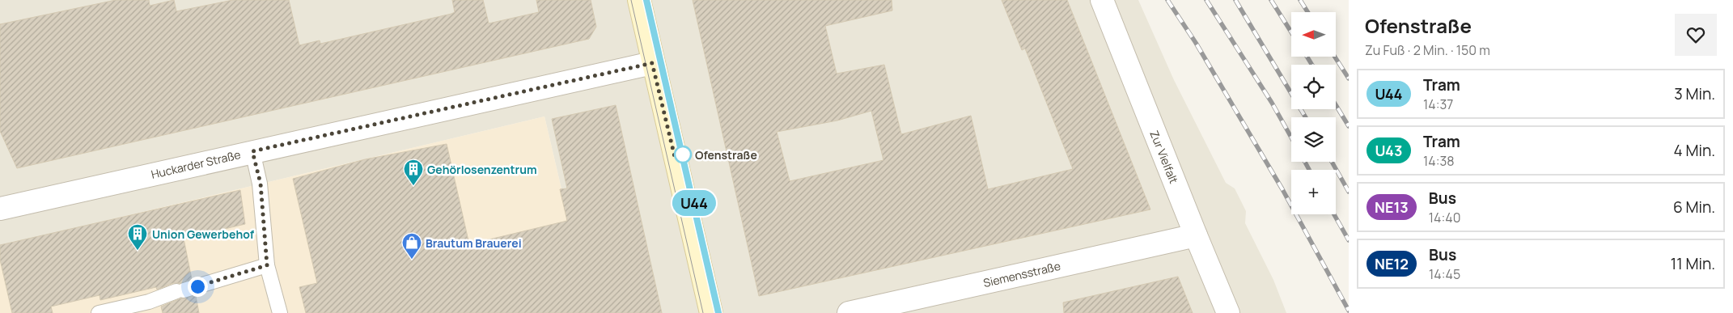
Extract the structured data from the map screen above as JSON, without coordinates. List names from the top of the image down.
{
  "streets": {
    "street": ["Zur Vielfalt", "Huckarder Straße", "Siemensstraße"]
  },
  "crossings": [
    ["Zur Vielfalt", "Siemensstraße"]
  ],
  "places": {
    "other": ["Ofenstraße"],
    "building": ["Gehörlosenzentrum", "Union Gewerbehof"],
    "shop": ["Brautum Brauerei"]
  },
  "lines": ["tram line U44"],
  "north": "left",
  "page": {
    "on_map": "U44",
    "heading": ["Ofenstraße", "Zu Fuß · 2 Min. · 150 m"],
    "map_buttons": "+",
    "list": [
      {
        "mark": "U44",
        "name": "Tram",
        "note": "14:37",
        "value": "3 Min."
      },
      {
        "mark": "U43",
        "name": "Tram",
        "note": "14:38",
        "value": "4 Min."
      },
      {
        "mark": "NE13",
        "name": "Bus",
        "note": "14:40",
        "value": "6 Min."
      },
      {
        "mark": "NE12",
        "name": "Bus",
        "note": "14:45",
        "value": "11 Min."
      }
    ]
  }
}
